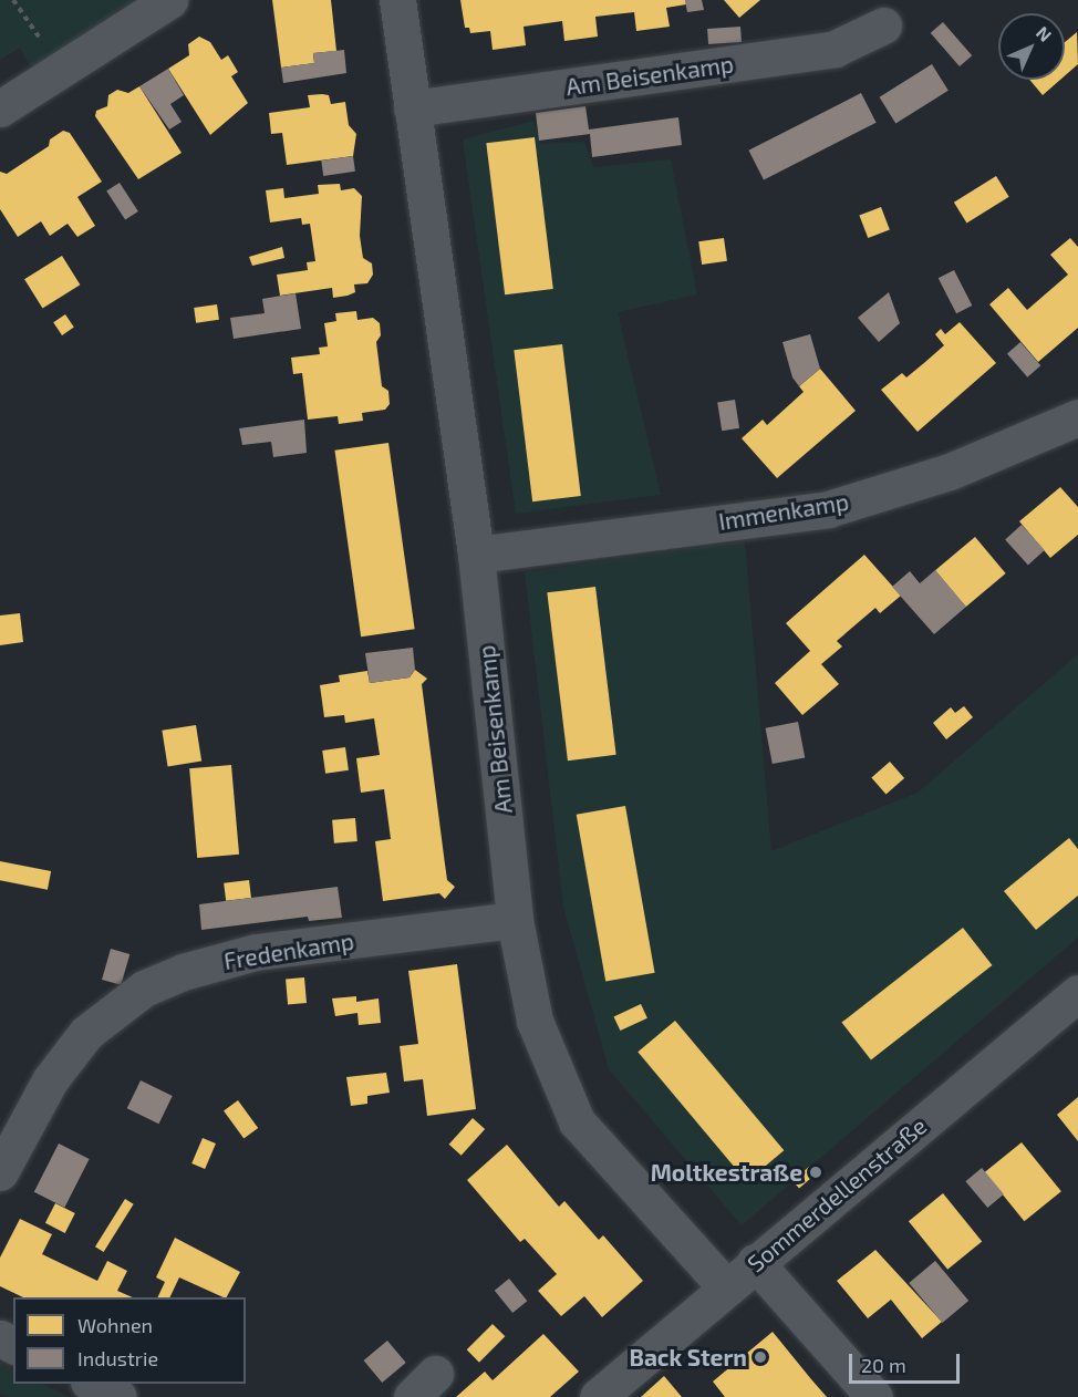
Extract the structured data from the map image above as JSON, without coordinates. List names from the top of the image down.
{
  "streets": {
    "street": [
      "Am Beisenkamp",
      "Immenkamp",
      "Fredenkamp",
      "Sommerdellenstraße"
    ]
  },
  "crossings": [
    ["Am Beisenkamp", "Immenkamp"],
    ["Am Beisenkamp", "Fredenkamp"],
    ["Am Beisenkamp", "Sommerdellenstraße"]
  ],
  "places": ["Moltkestraße", "Back Stern"],
  "legend": ["Wohnen", "Industrie"],
  "scale_bar": "20 m",
  "north": "top right"
}
